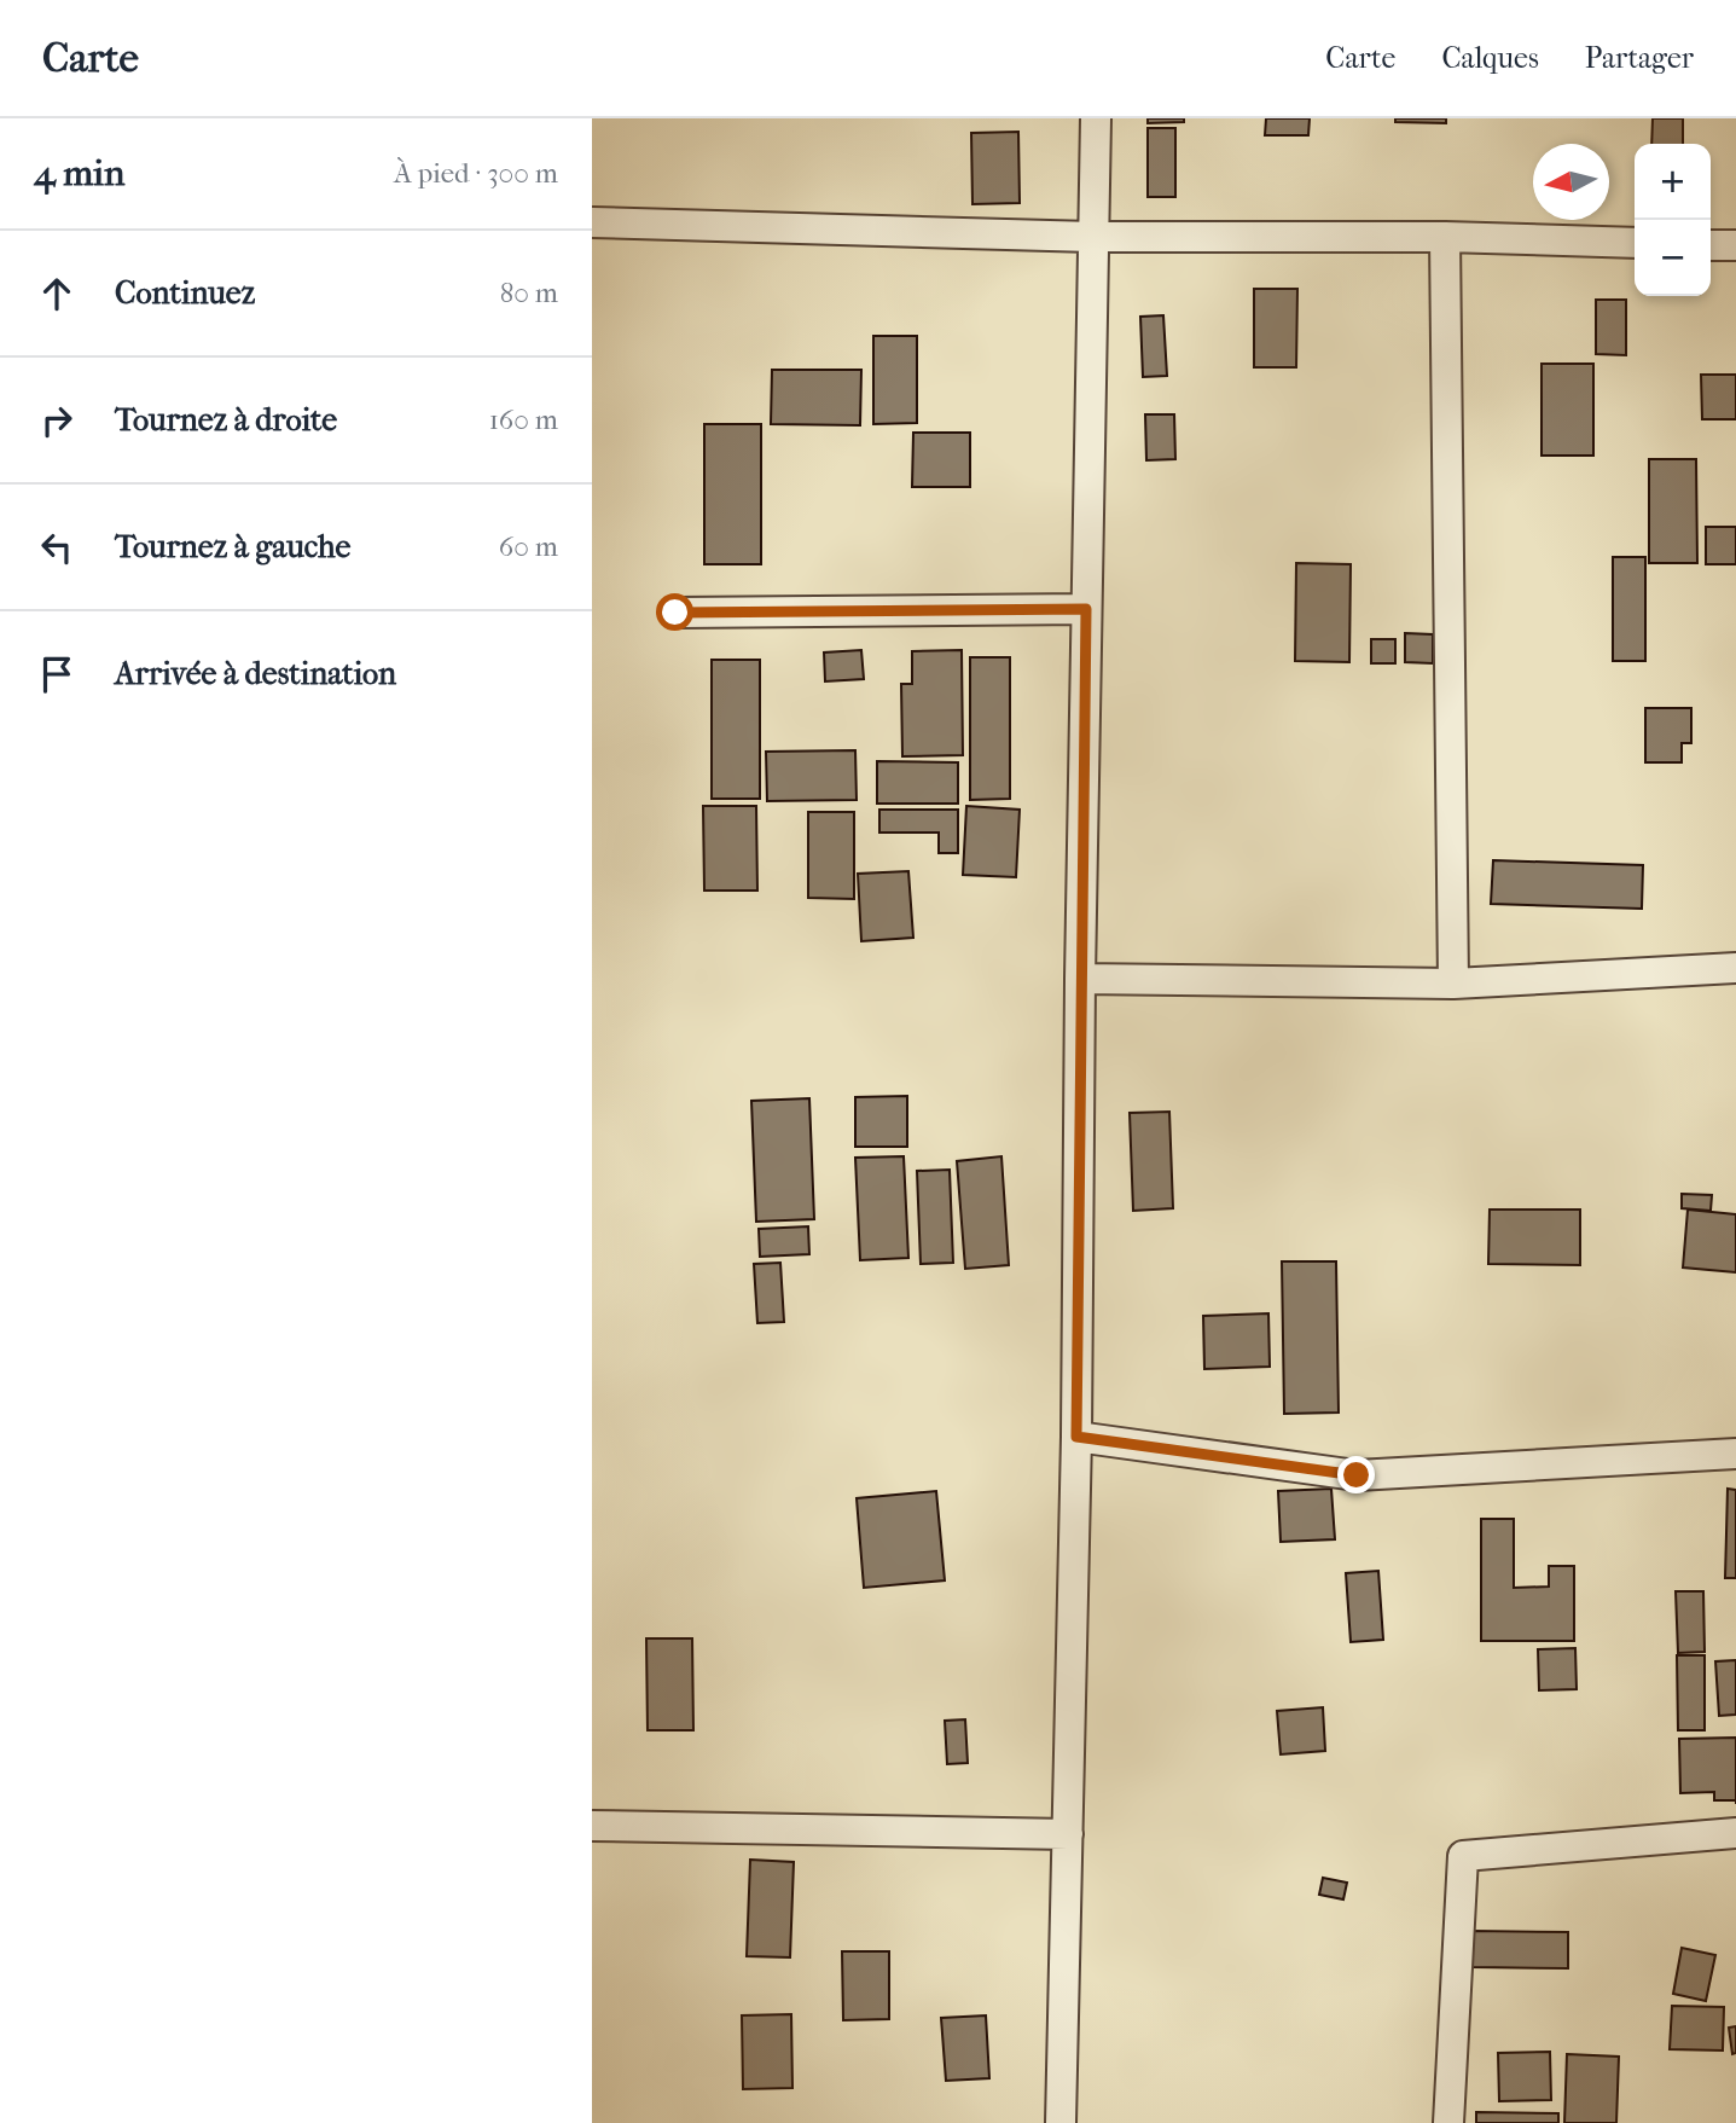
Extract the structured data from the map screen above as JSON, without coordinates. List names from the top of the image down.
{
  "north": "left",
  "page": {
    "header": "Carte",
    "nav": ["Carte", "Calques", "Partager"],
    "heading": ["4 min", "À pied · 300 m"],
    "map_buttons": ["+", "−"],
    "list": [
      ["Continuez", "80 m"],
      ["Tournez à droite", "160 m"],
      ["Tournez à gauche", "60 m"],
      "Arrivée à destination"
    ]
  }
}
